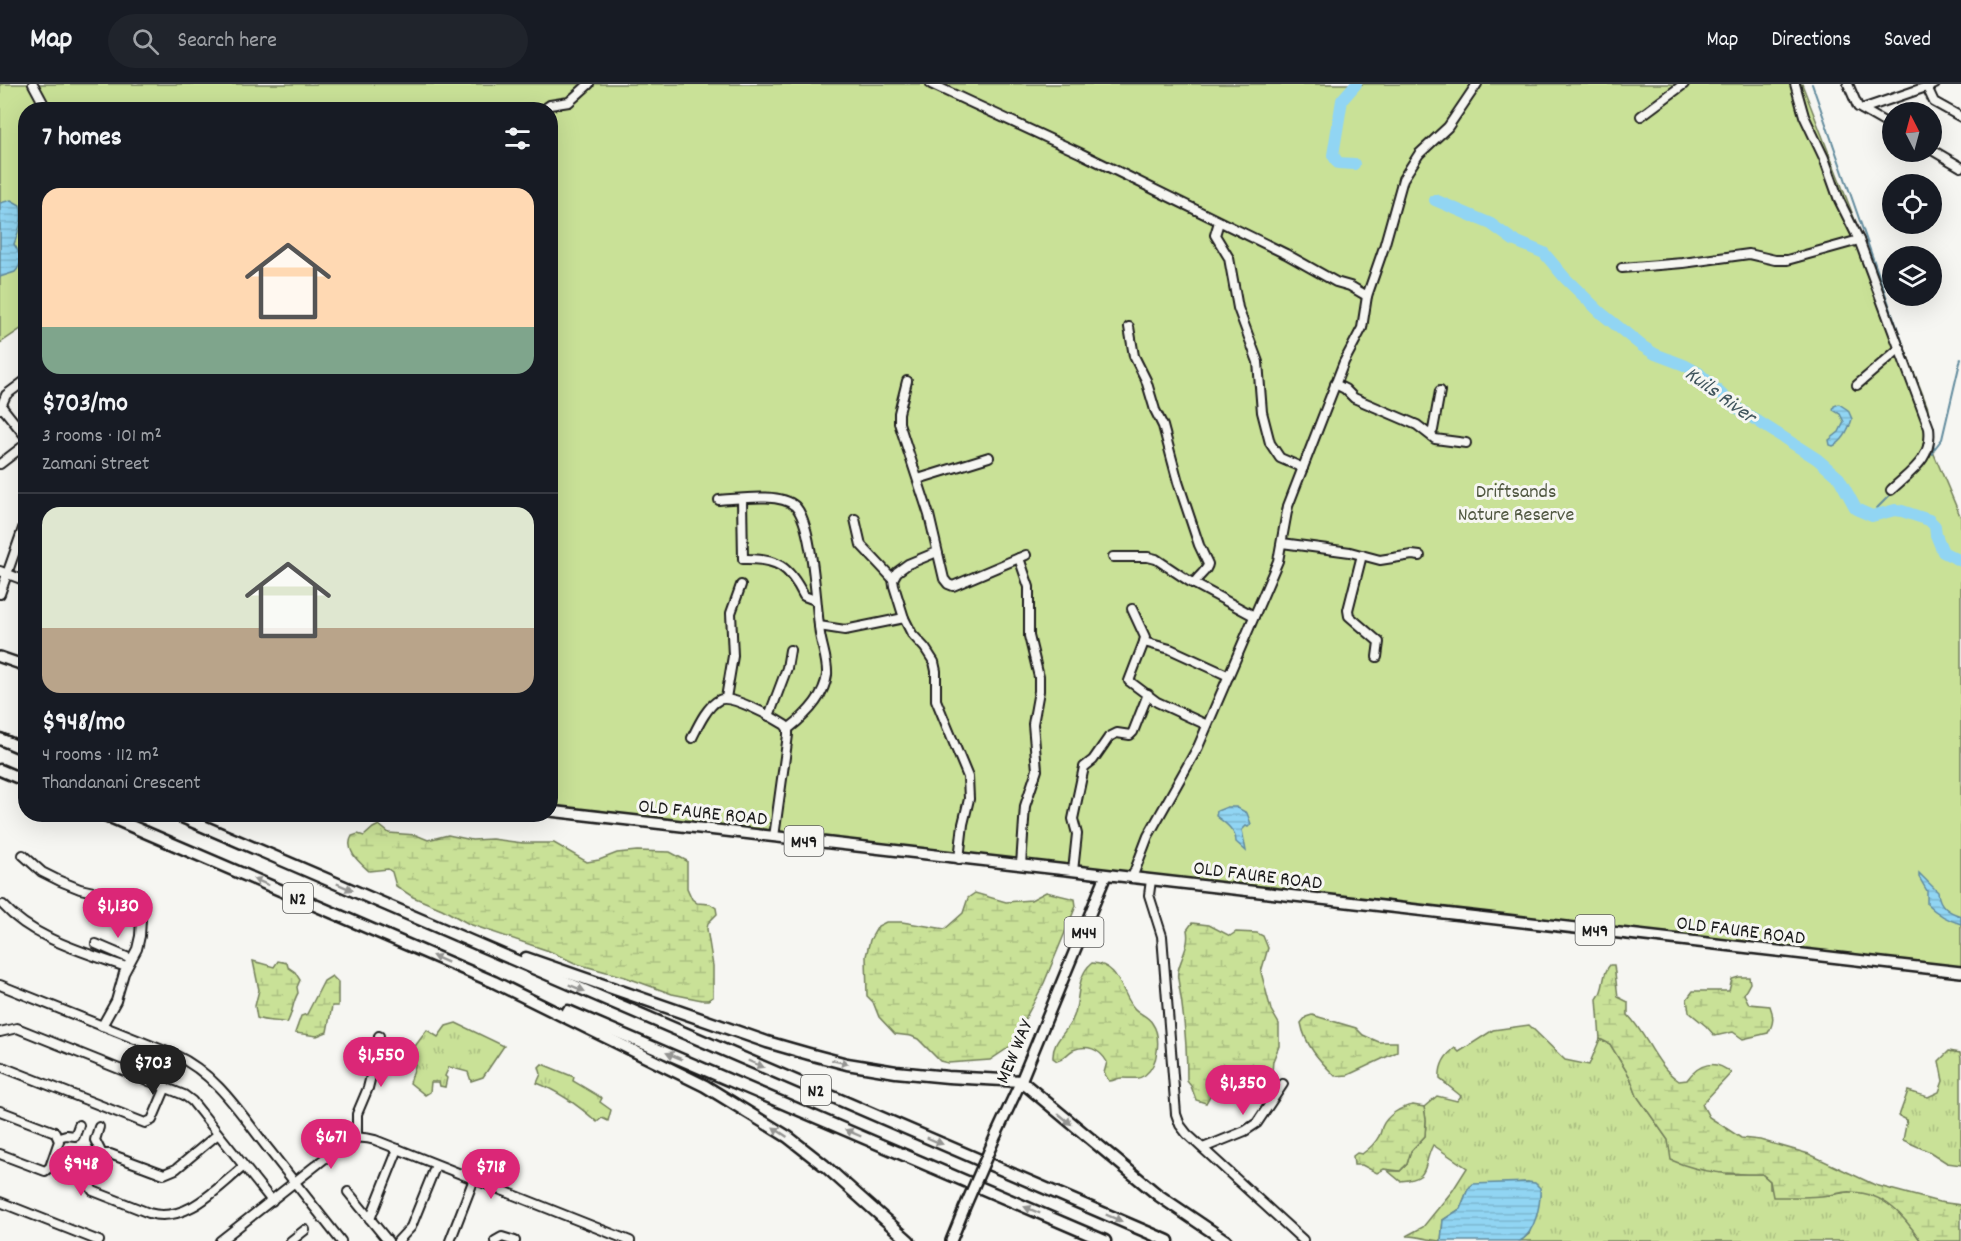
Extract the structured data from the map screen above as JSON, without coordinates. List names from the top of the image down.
{
  "streets": {
    "highway": ["N2"],
    "main road": [
      "OLD FAURE ROAD",
      "M49",
      "M44",
      "MEW WAY"
    ]
  },
  "crossings": [
    ["OLD FAURE ROAD", "MEW WAY"]
  ],
  "water": ["Kuils River"],
  "parks": ["Driftsands Nature Reserve"],
  "north": "top",
  "page": {
    "header": "Map",
    "search": "Search here",
    "nav": ["Map", "Directions", "Saved"],
    "heading": "7 homes",
    "list": [
      {
        "name": "$703/mo",
        "note": "3 rooms · 101 m² · Zamani Street"
      },
      {
        "name": "$948/mo",
        "note": "4 rooms · 112 m² · Thandanani Crescent"
      }
    ],
    "price": [
      "$1,130",
      "$1,550",
      "$703",
      "$1,350",
      "$671",
      "$948",
      "$718"
    ]
  }
}
